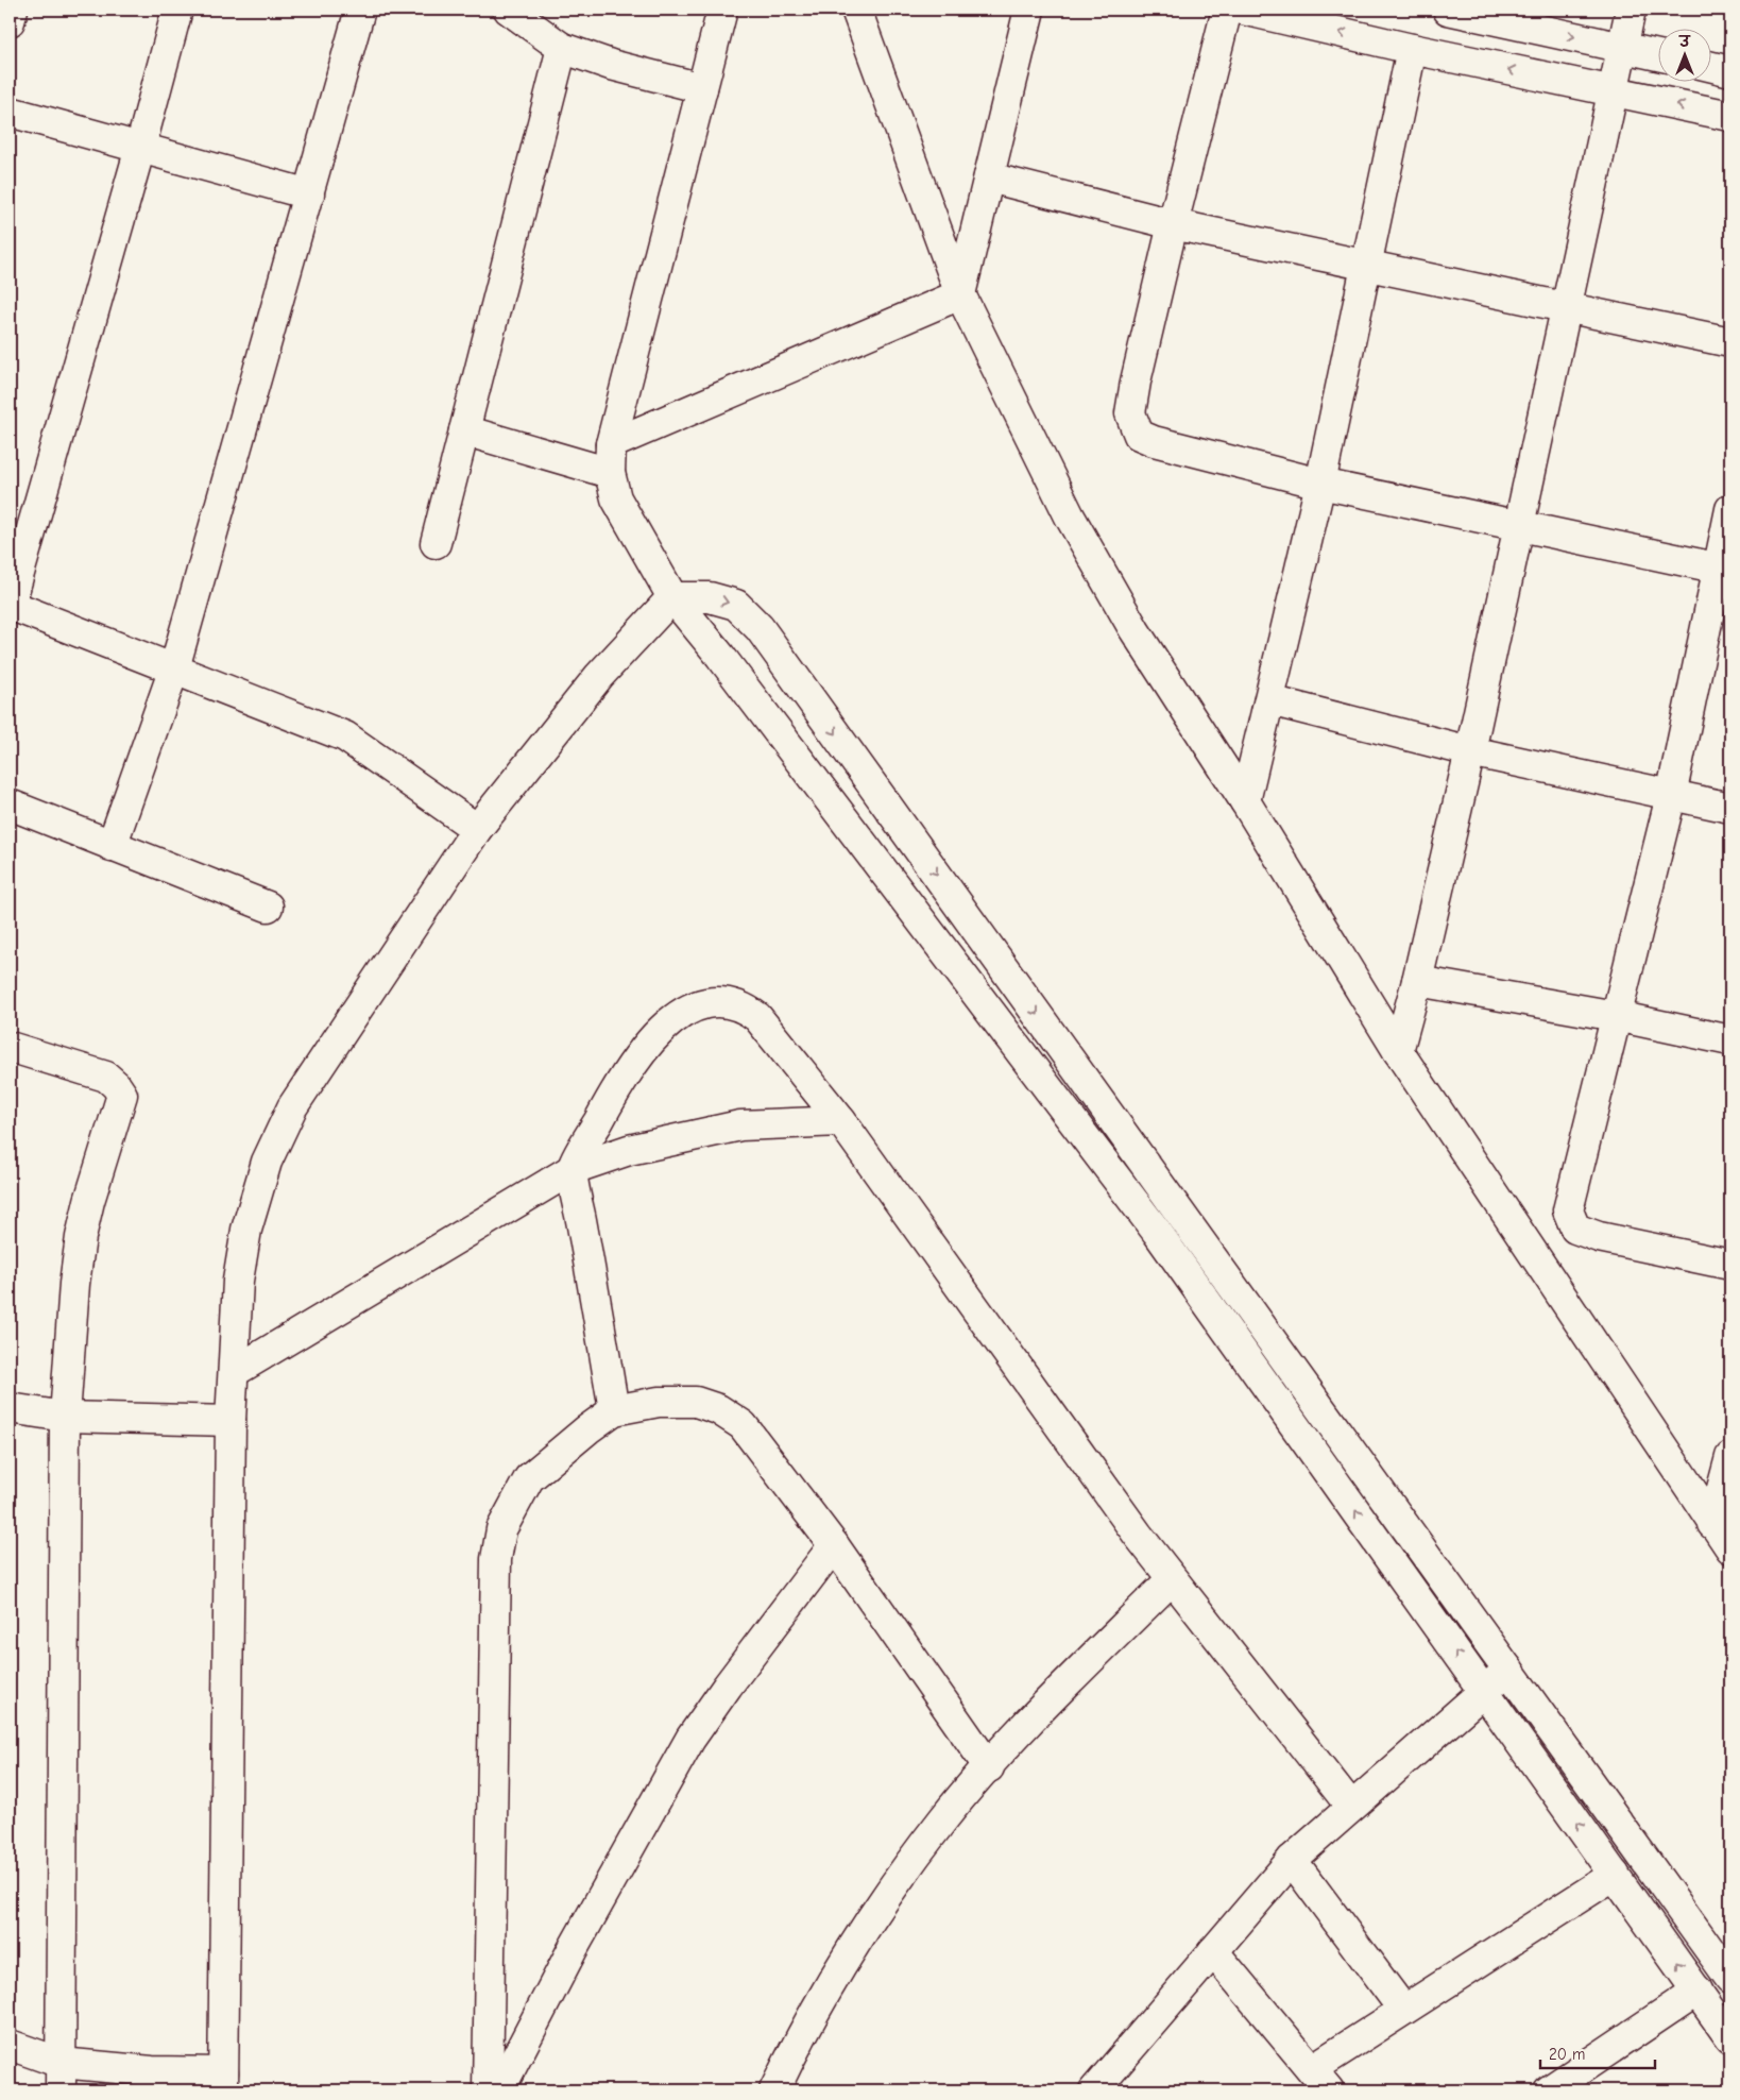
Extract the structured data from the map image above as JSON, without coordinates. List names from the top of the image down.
{
  "scale_bar": "20 m",
  "north": "top"
}
